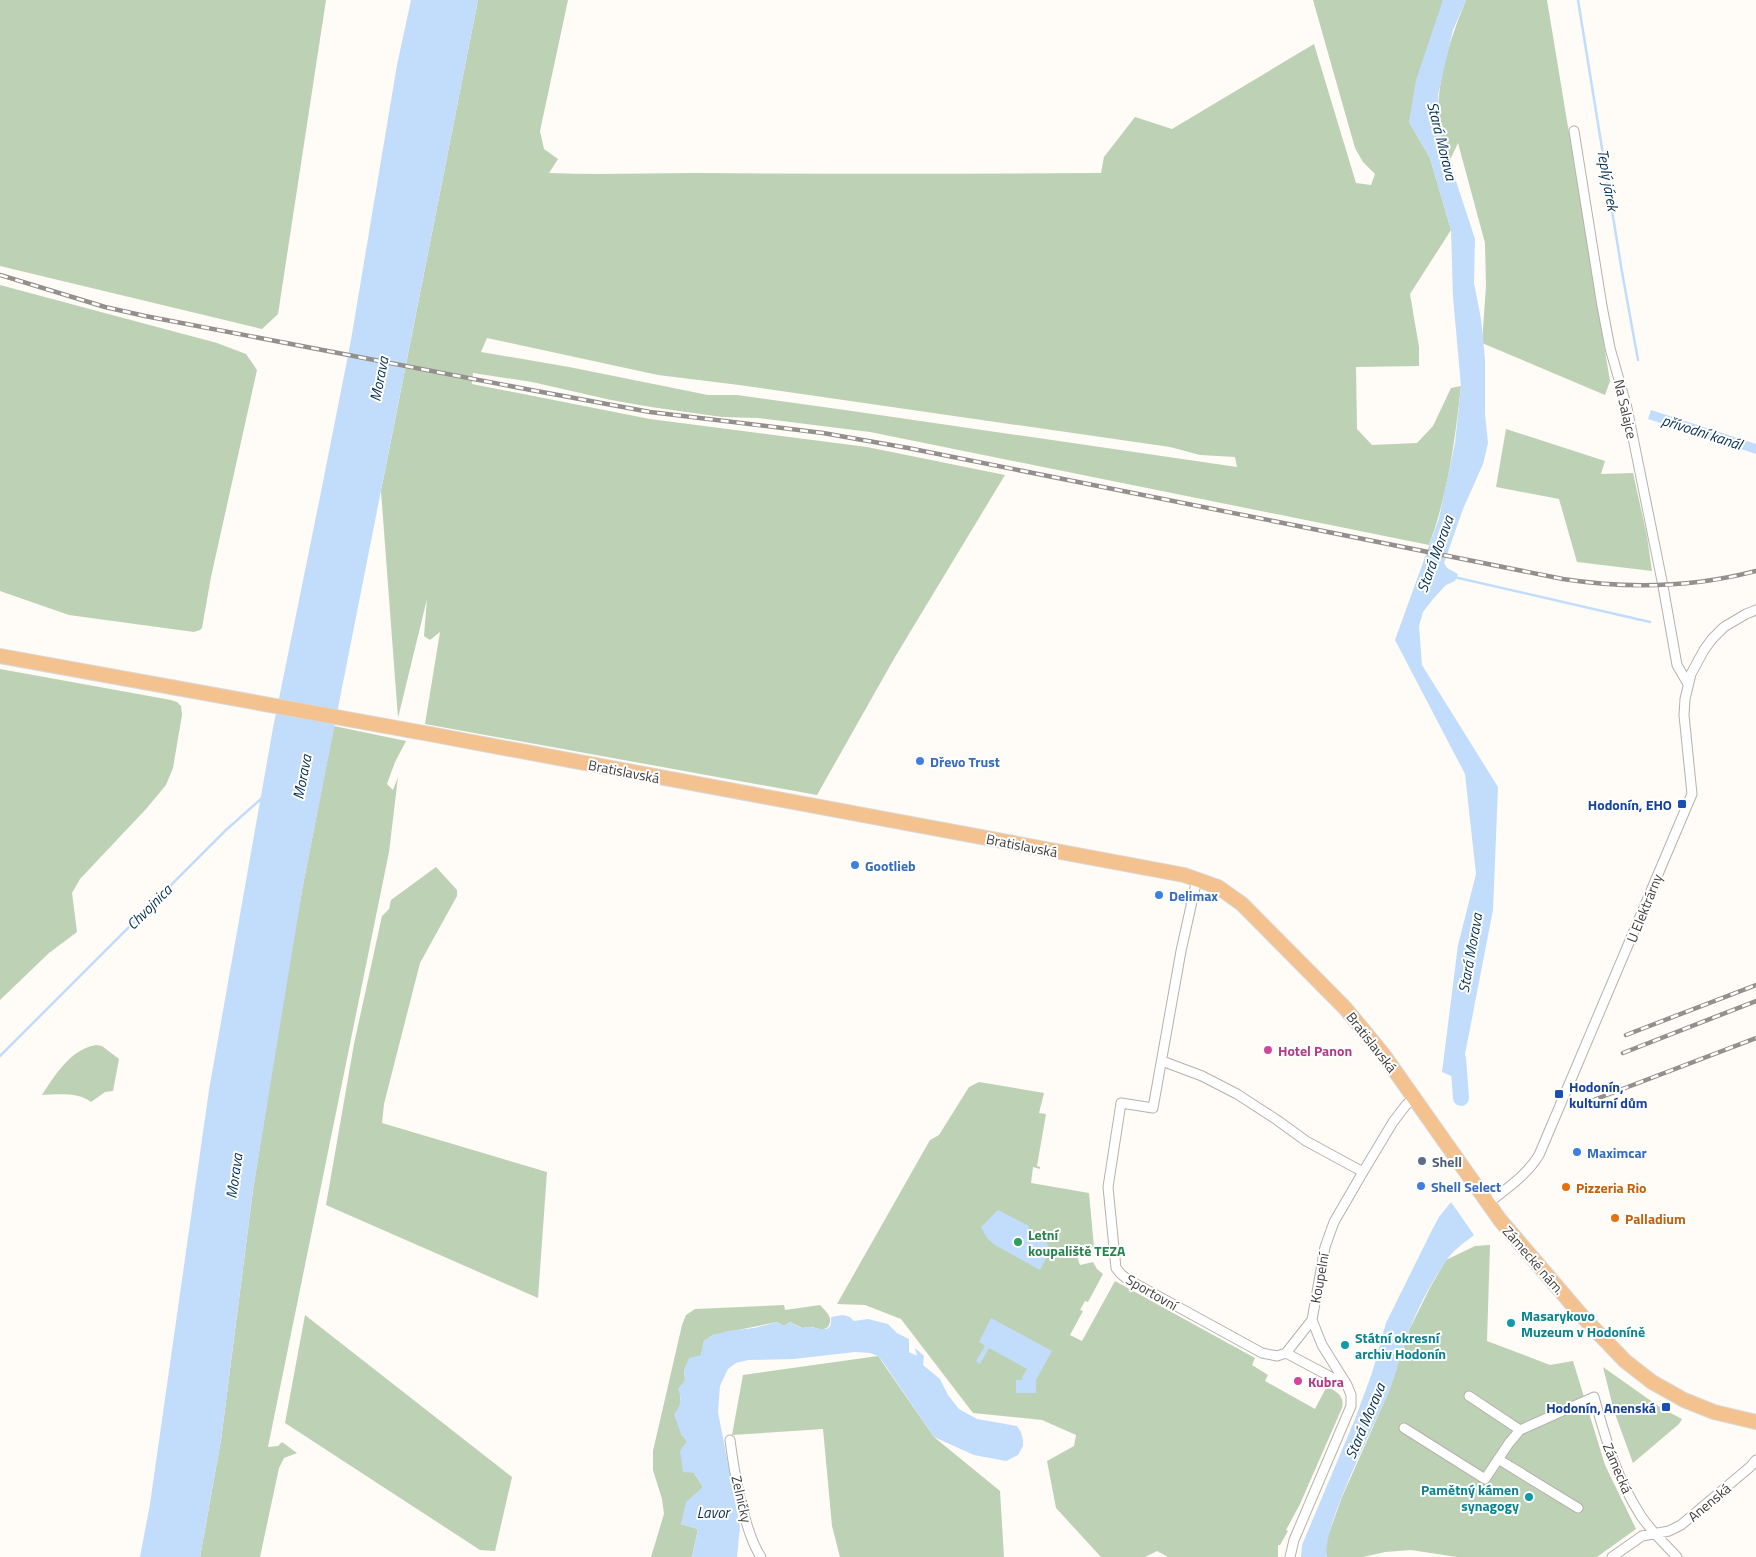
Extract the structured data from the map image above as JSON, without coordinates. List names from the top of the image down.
{
  "streets": {
    "main road": ["Bratislavská", "Zámecké nám."],
    "street": [
      "Na Salajce",
      "U Elektrárny",
      "Koupelní",
      "Sportovní",
      "Zámecká",
      "Zelničky",
      "Anenská"
    ]
  },
  "crossings": [
    ["Na Salajce", "U Elektrárny"],
    ["Bratislavská", "U Elektrárny"],
    ["Bratislavská", "Zámecké nám."],
    ["Bratislavská", "Koupelní"],
    ["U Elektrárny", "Zámecké nám."],
    ["Zámecká", "Anenská"]
  ],
  "water": [
    "Stará Morava",
    "Teplý járek",
    "Morava",
    "přívodní kanál",
    "Chvojnica",
    "Lavor"
  ],
  "places": {
    "other": [
      "Dřevo Trust",
      "Gootlieb",
      "Delimax",
      "Hotel Panon",
      "Maximcar",
      "Shell",
      "Shell Select",
      "Pizzeria Rio",
      "Palladium",
      "Letní koupaliště TEZA",
      "Masarykovo Muzeum v Hodoníně",
      "Státní okresní archiv Hodonín",
      "Kubra",
      "Pamětný kámen synagogy"
    ],
    "transit": ["Hodonín, EHO", "Hodonín, kulturní dům", "Hodonín, Anenská"]
  }
}
